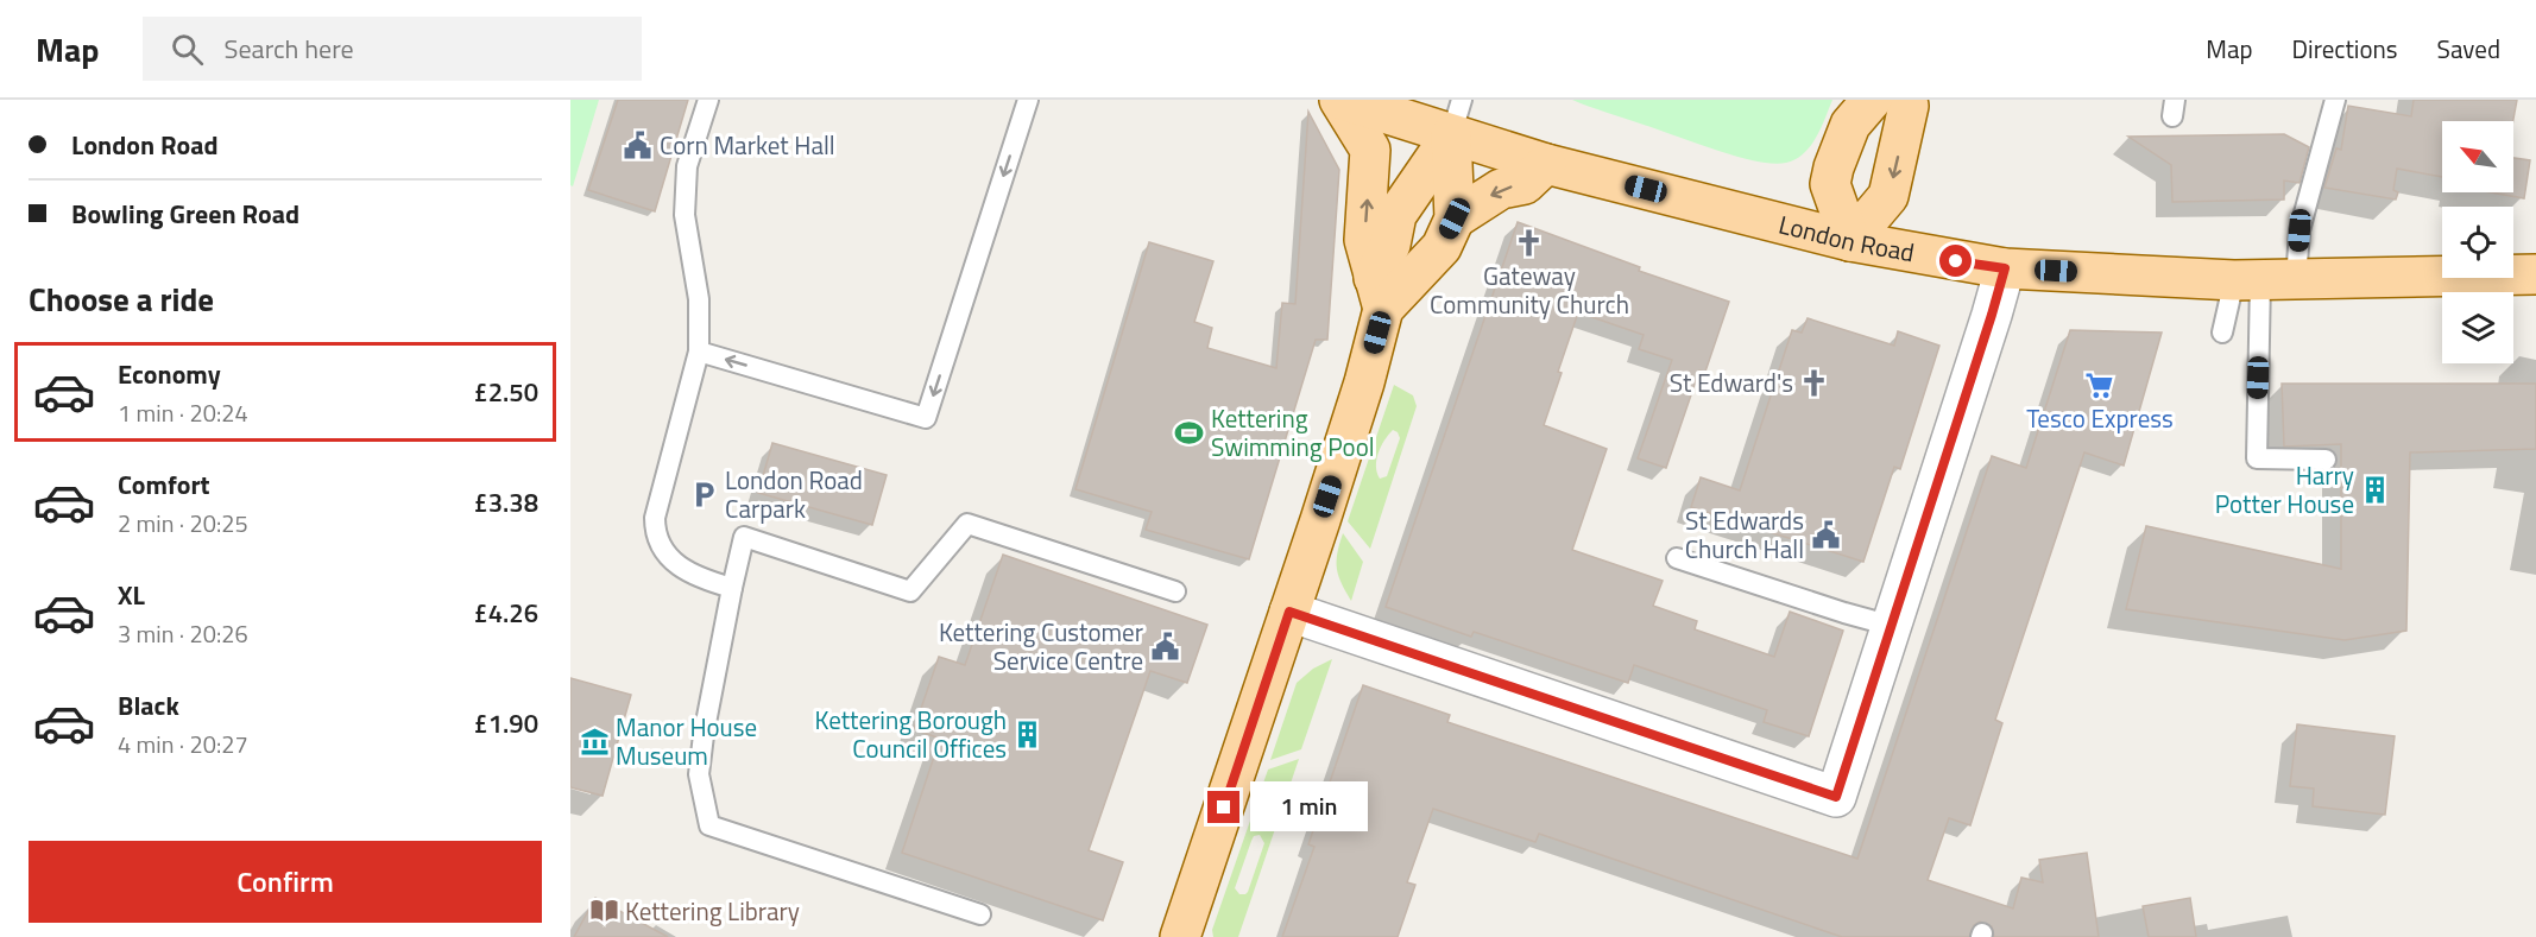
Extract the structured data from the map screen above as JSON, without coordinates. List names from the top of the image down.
{
  "streets": {
    "main road": ["London Road"]
  },
  "places": {
    "public building": ["Corn Market Hall", "St Edwards Church Hall", "Kettering Customer Service Centre"],
    "church": ["Gateway Community Church", "St Edward's"],
    "supermarket": ["Tesco Express"],
    "sports": ["Kettering Swimming Pool"],
    "building": ["Harry Potter House", "Kettering Borough Council Offices"],
    "parking": ["London Road Carpark"],
    "museum": ["Manor House Museum"],
    "library": ["Kettering Library"]
  },
  "north": "top left",
  "page": {
    "header": "Map",
    "search": "Search here",
    "nav": ["Map", "Directions", "Saved"],
    "banner": ["London Road", "Bowling Green Road"],
    "heading": "Choose a ride",
    "list": [
      {
        "name": "Economy",
        "note": "1 min · 20:24",
        "value": "£2.50"
      },
      {
        "name": "Comfort",
        "note": "2 min · 20:25",
        "value": "£3.38"
      },
      {
        "name": "XL",
        "note": "3 min · 20:26",
        "value": "£4.26"
      },
      {
        "name": "Black",
        "note": "4 min · 20:27",
        "value": "£1.90"
      }
    ],
    "bubble": "1 min",
    "buttons": "Confirm"
  }
}
